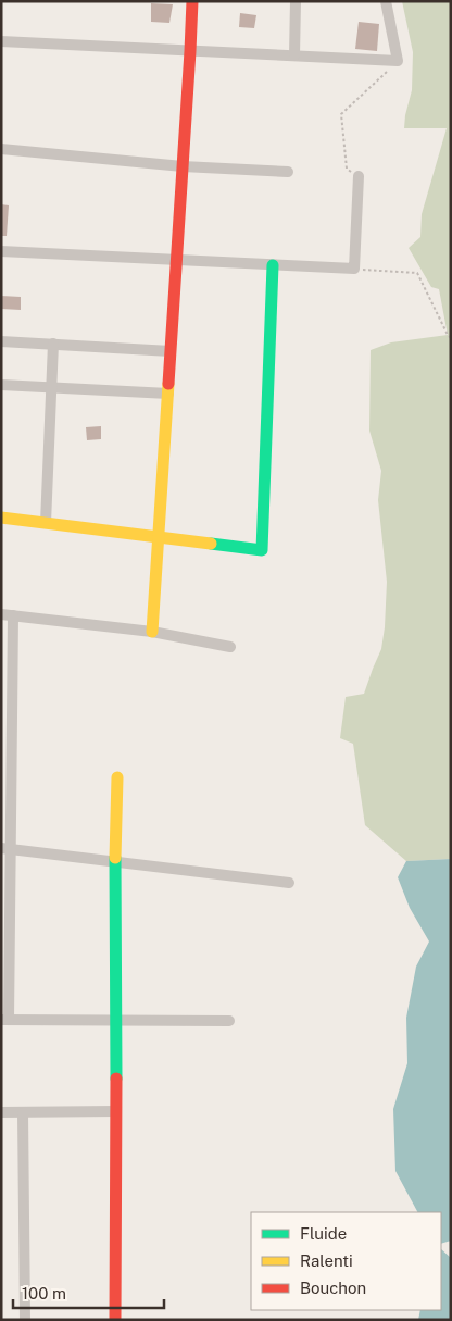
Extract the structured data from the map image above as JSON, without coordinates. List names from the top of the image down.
{
  "legend": ["Fluide", "Ralenti", "Bouchon"],
  "scale_bar": "100 m"
}
